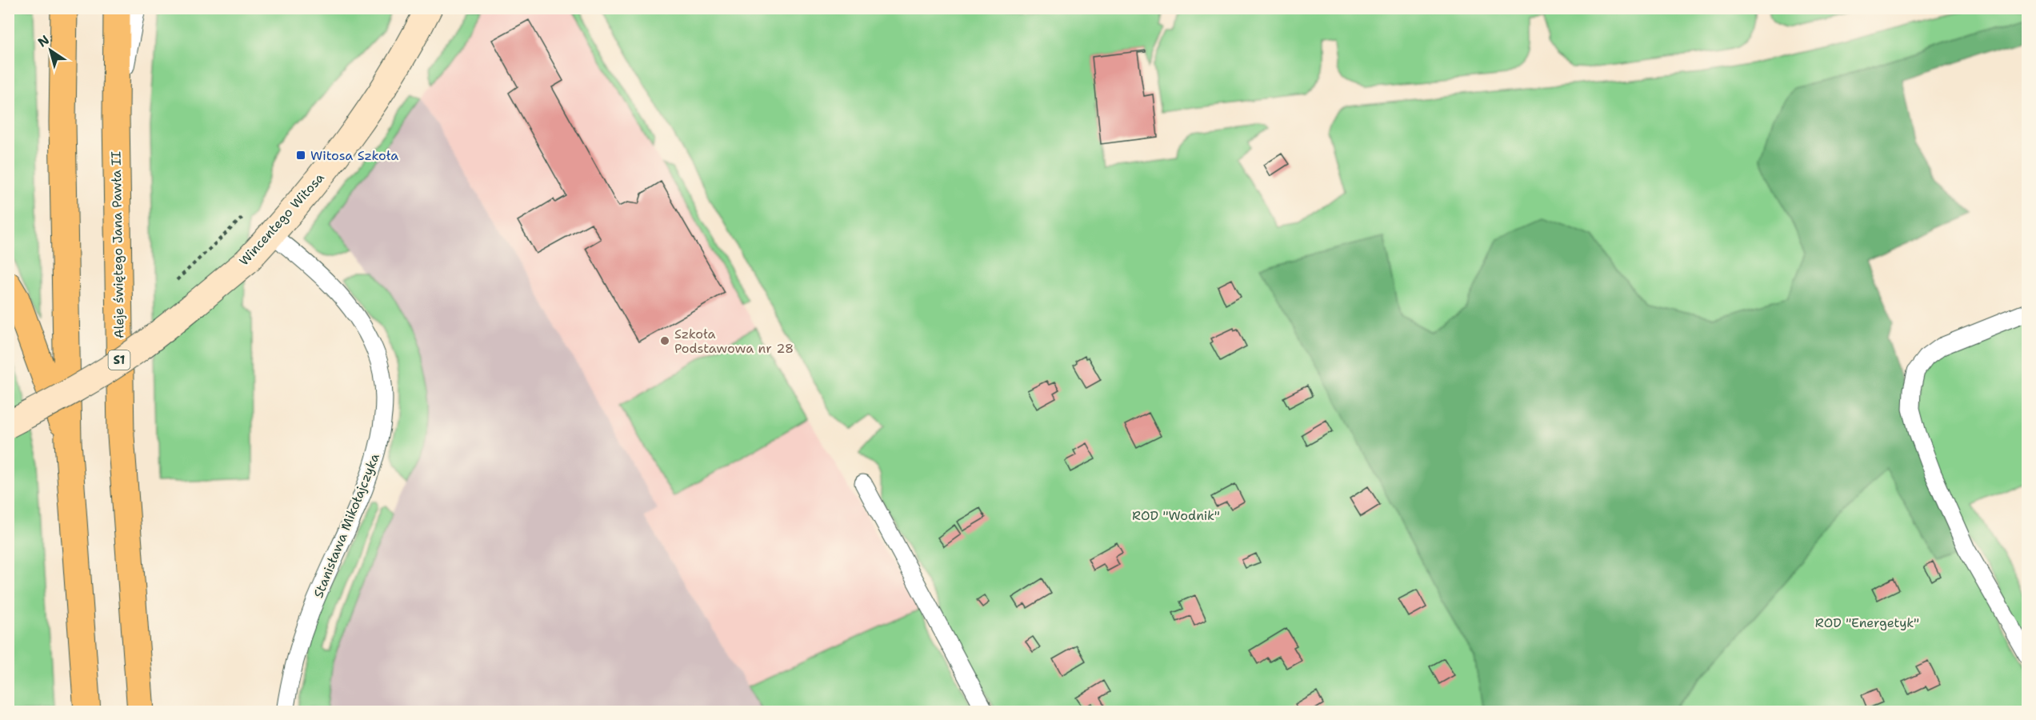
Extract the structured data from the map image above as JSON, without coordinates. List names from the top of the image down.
{
  "streets": {
    "highway": ["Aleje świętego Jana Pawła II", "S1"],
    "street": ["Wincentego Witosa"],
    "lane": ["Stanisława Mikołajczyka"]
  },
  "crossings": [
    ["Wincentego Witosa", "Stanisława Mikołajczyka"]
  ],
  "parks": ["ROD \"Wodnik\"", "ROD \"Energetyk\""],
  "places": {
    "transit": ["Witosa Szkoła"],
    "other": ["Szkoła Podstawowa nr 28"]
  },
  "north": "top left"
}
